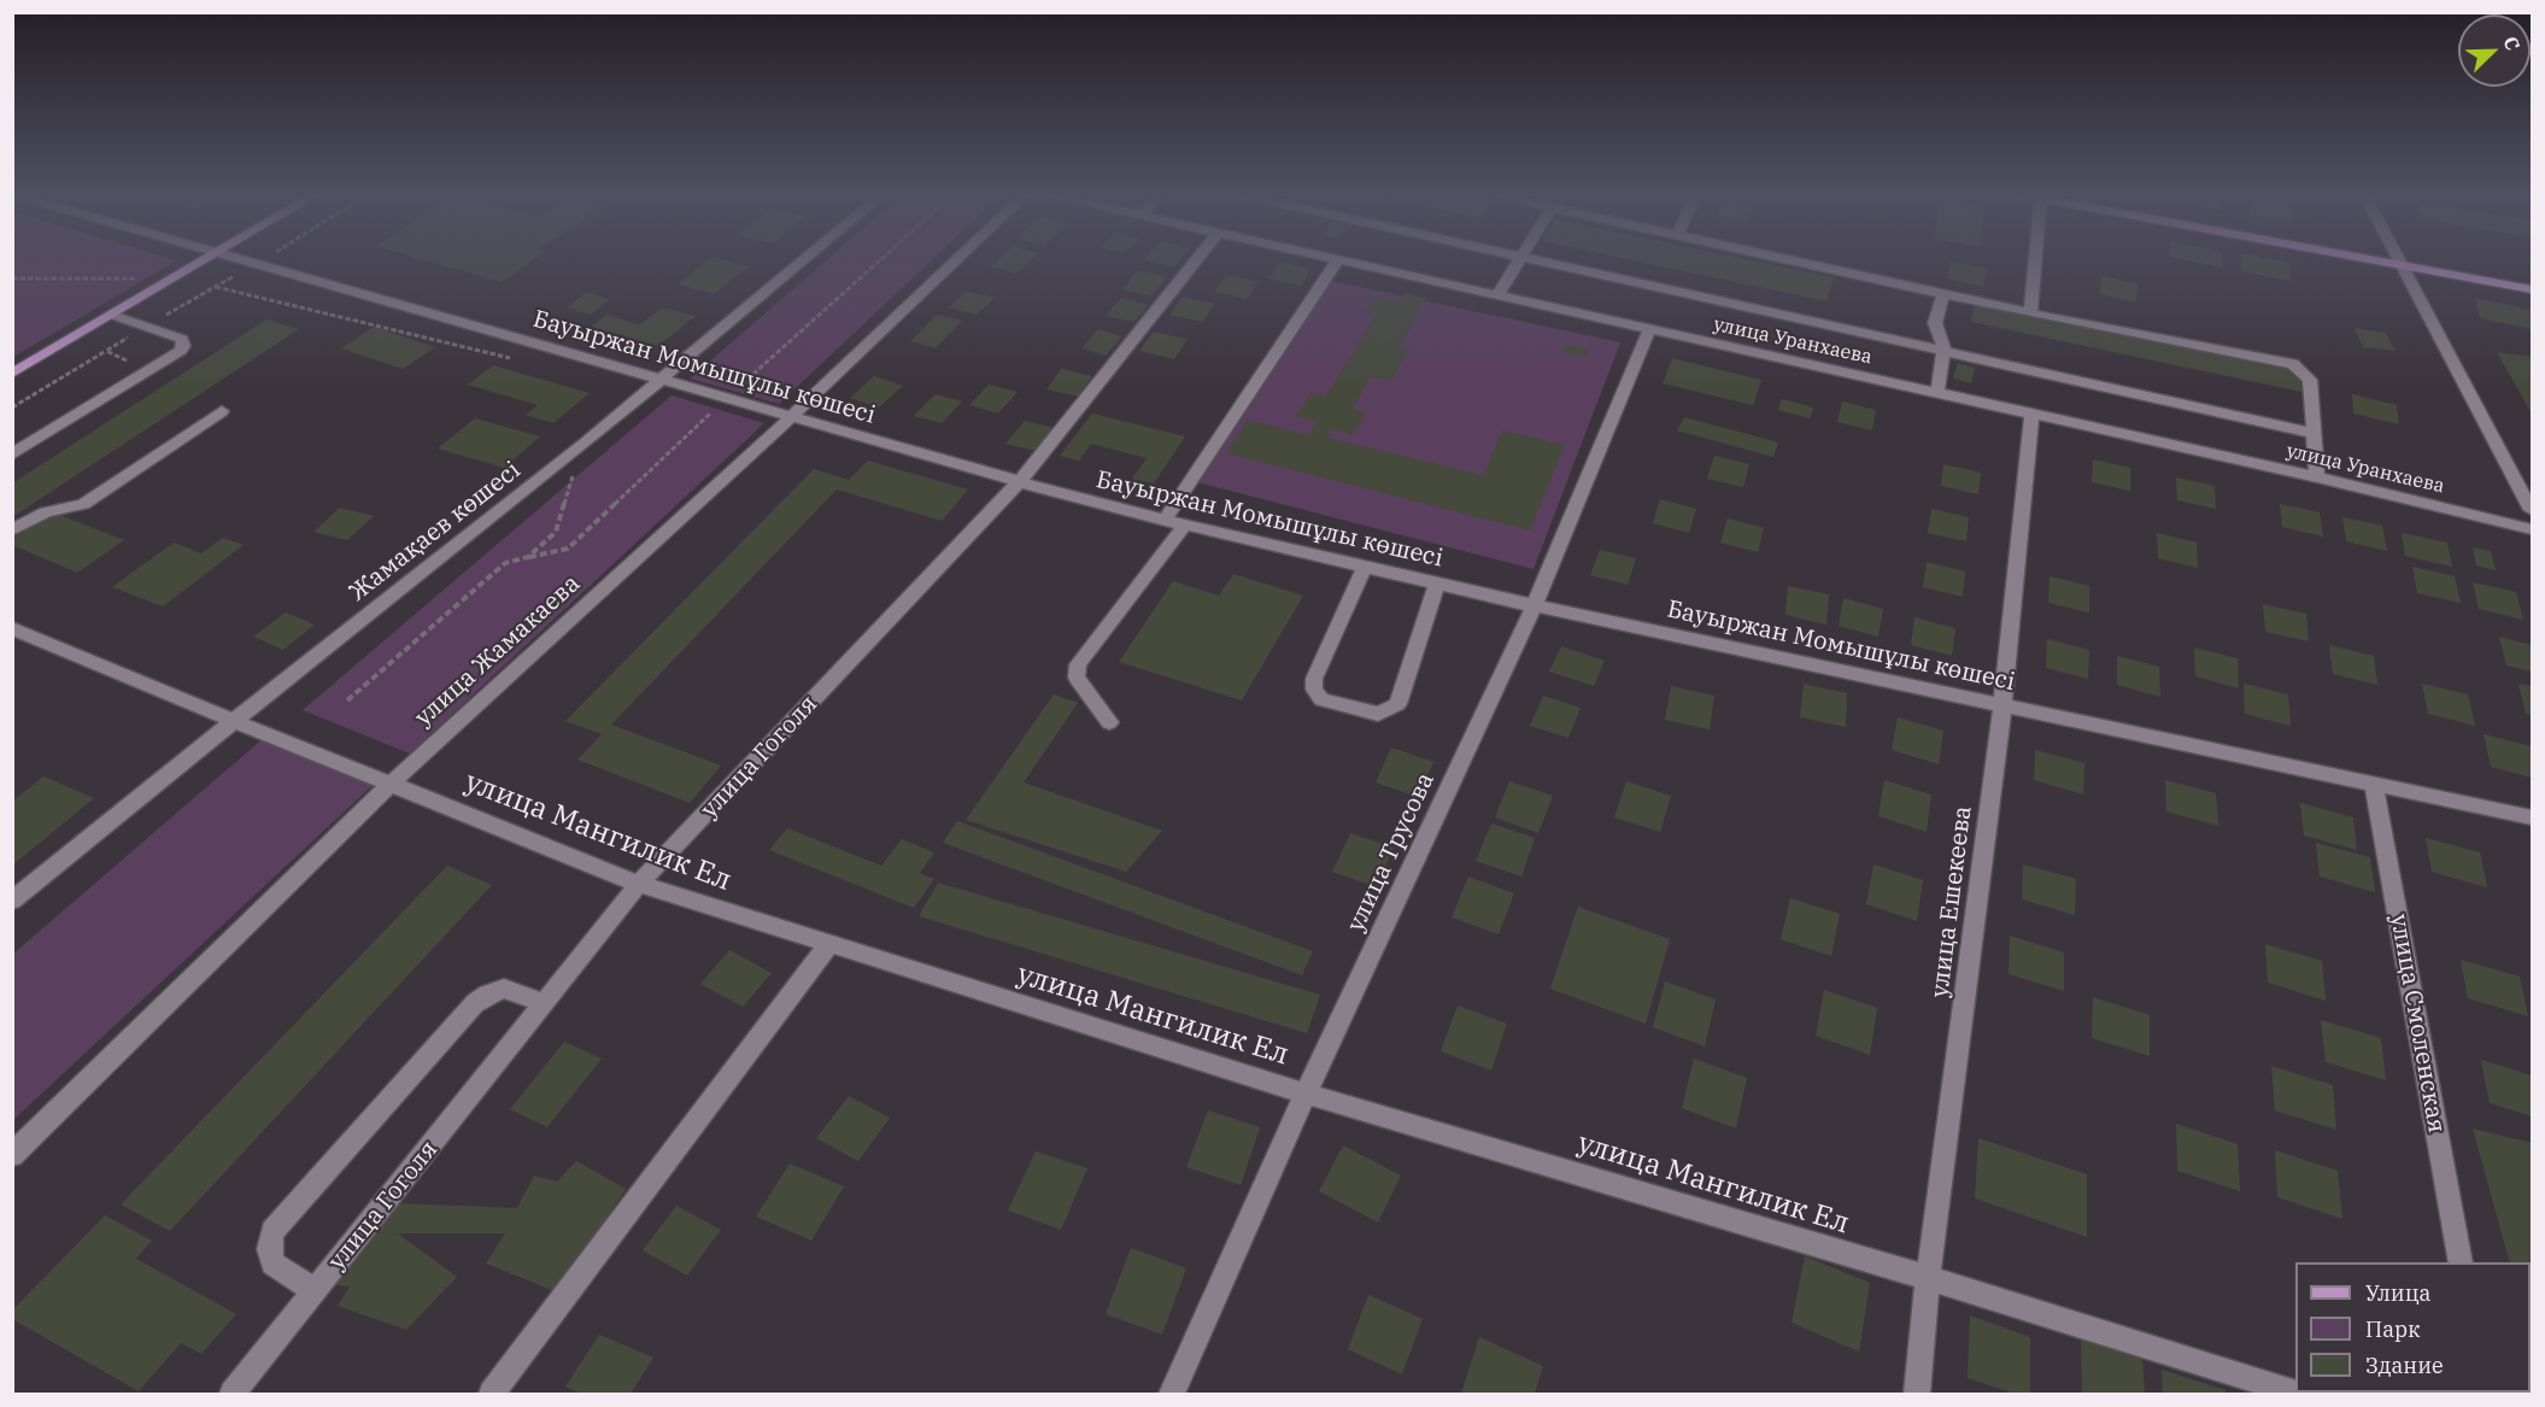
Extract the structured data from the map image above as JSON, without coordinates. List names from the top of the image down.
{
  "streets": {
    "street": [
      "улица Уранхаева",
      "Бауыржан Момышұлы көшесі",
      "Жамақаев көшесі",
      "улица Жамакаева",
      "улица Гоголя",
      "улица Мангилик Ел",
      "улица Трусова",
      "улица Ешекеева",
      "улица Смоленская"
    ]
  },
  "crossings": [
    ["улица Уранхаева", "улица Трусова"],
    ["улица Уранхаева", "улица Ешекеева"],
    ["Бауыржан Момышұлы көшесі", "Жамақаев көшесі"],
    ["Бауыржан Момышұлы көшесі", "улица Жамакаева"],
    ["Бауыржан Момышұлы көшесі", "улица Гоголя"],
    ["Бауыржан Момышұлы көшесі", "улица Трусова"],
    ["Бауыржан Момышұлы көшесі", "улица Ешекеева"],
    ["Бауыржан Момышұлы көшесі", "улица Смоленская"],
    ["Жамақаев көшесі", "улица Мангилик Ел"],
    ["улица Жамакаева", "улица Мангилик Ел"],
    ["улица Гоголя", "улица Мангилик Ел"],
    ["улица Мангилик Ел", "улица Трусова"],
    ["улица Мангилик Ел", "улица Ешекеева"]
  ],
  "legend": ["Улица", "Парк", "Здание"],
  "north": "top right"
}
